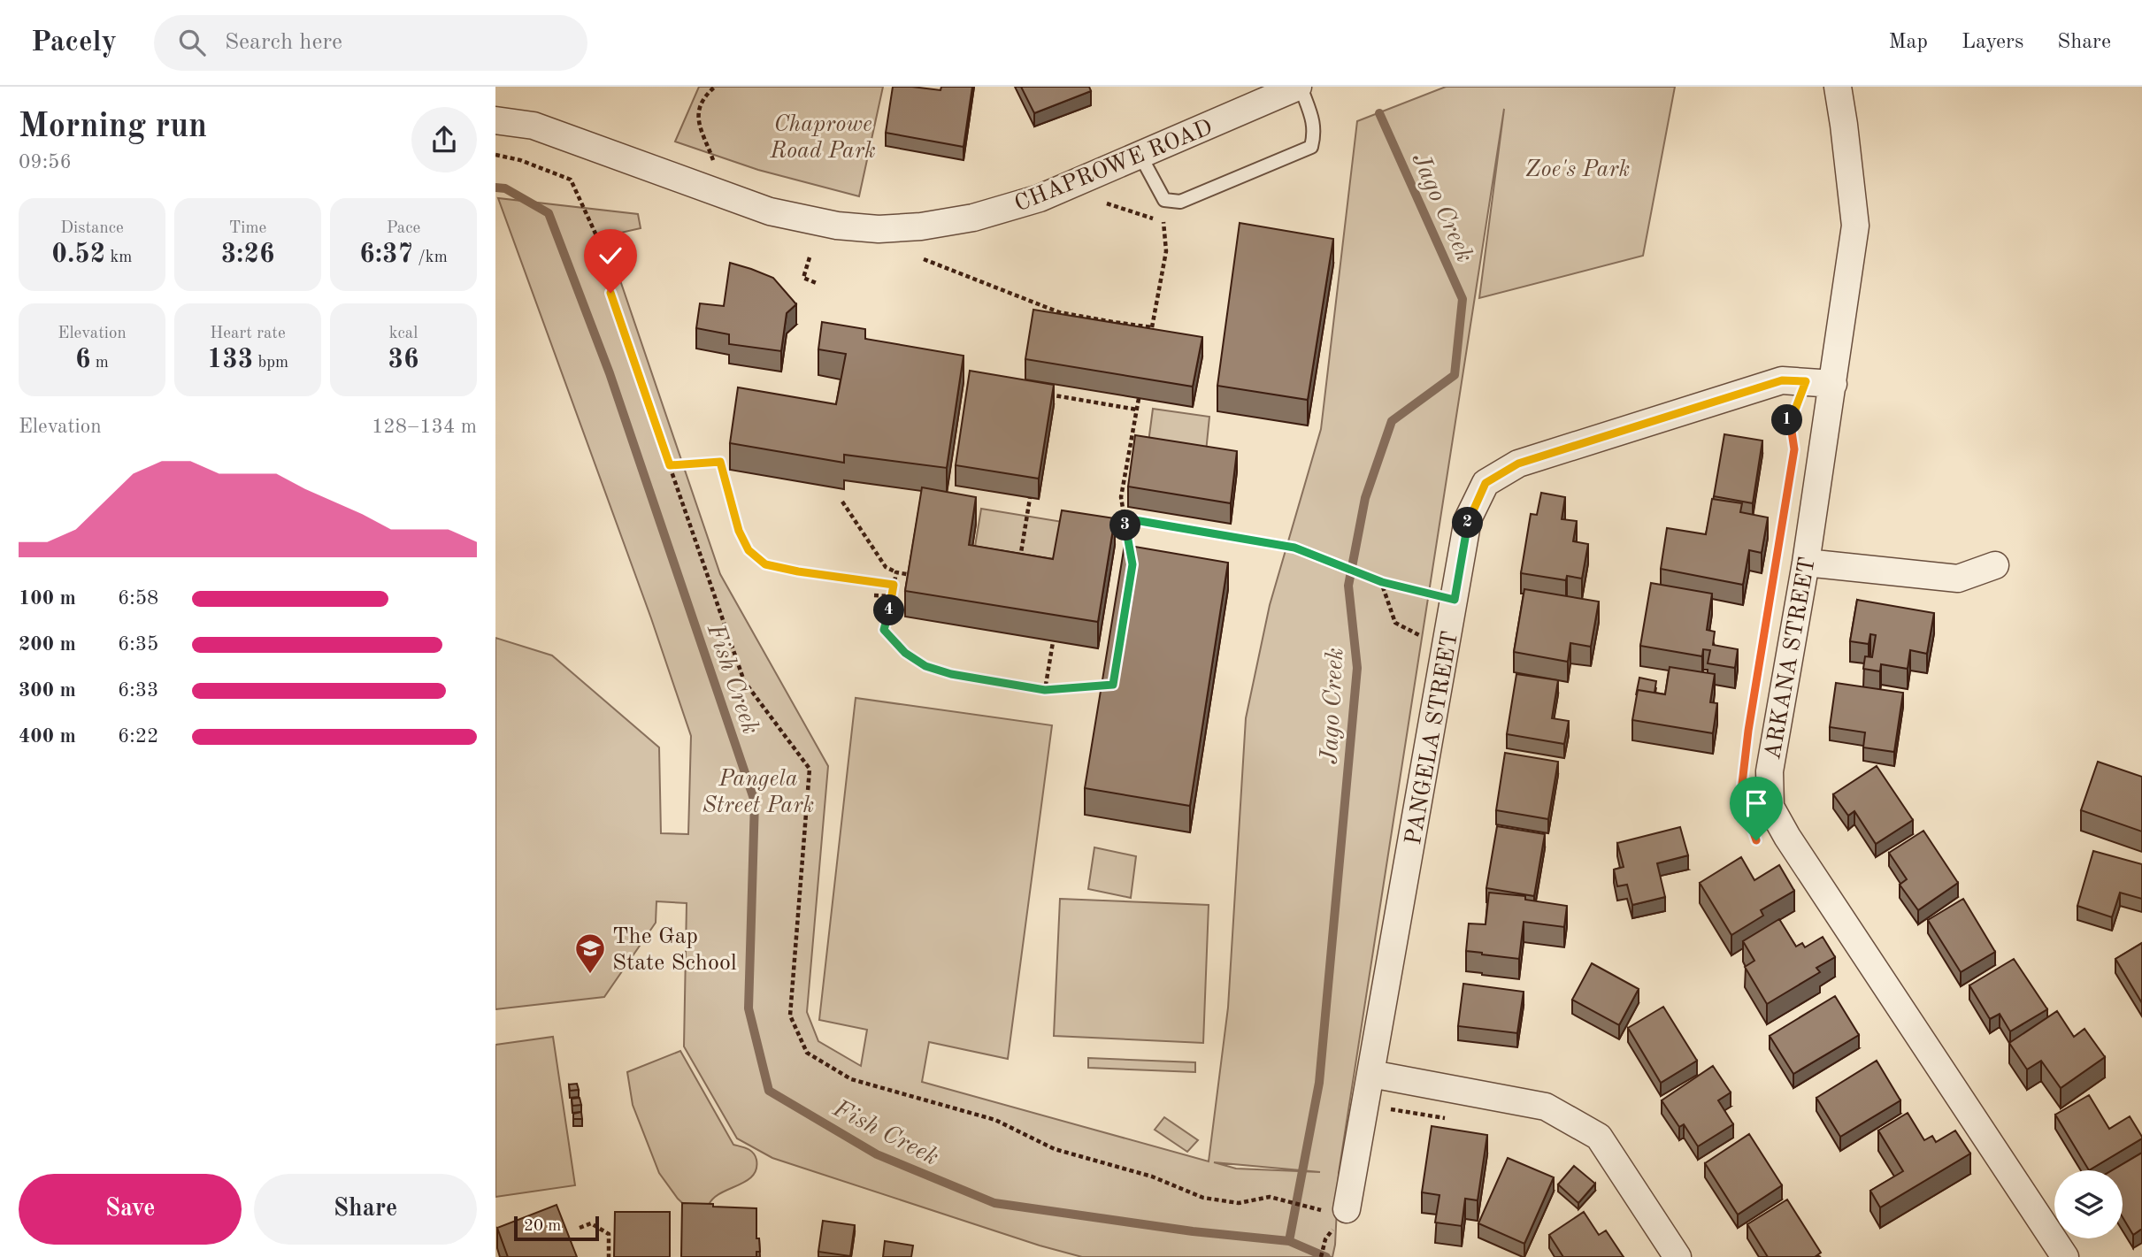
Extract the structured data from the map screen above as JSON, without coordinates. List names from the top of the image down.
{
  "streets": {
    "street": ["CHAPROWE ROAD", "ARKANA STREET", "PANGELA STREET"]
  },
  "crossings": [
    ["ARKANA STREET", "PANGELA STREET"]
  ],
  "water": ["Jago Creek", "Fish Creek"],
  "parks": ["Chaprowe Road Park", "Zoe's Park", "Pangela Street Park"],
  "places": {
    "school or university": ["The Gap State School"]
  },
  "scale_bar": "20 m",
  "page": {
    "header": "Pacely",
    "search": "Search here",
    "nav": ["Map", "Layers", "Share"],
    "heading": ["Morning run", "09:56"],
    "stats": [
      ["Distance", "0.52 km"],
      ["Time", "3:26"],
      ["Pace", "6:37 /km"],
      ["Elevation", "6 m"],
      ["Heart rate", "133 bpm"],
      ["kcal", "36"]
    ],
    "chart": ["Elevation", "128–134 m"],
    "pins": [
      "1",
      "2",
      "3",
      "4"
    ],
    "list": [
      {
        "name": "100 m",
        "note": "6:58"
      },
      {
        "name": "200 m",
        "note": "6:35"
      },
      {
        "name": "300 m",
        "note": "6:33"
      },
      {
        "name": "400 m",
        "note": "6:22"
      }
    ],
    "buttons": ["Save", "Share"],
    "scale": "20 m"
  }
}
